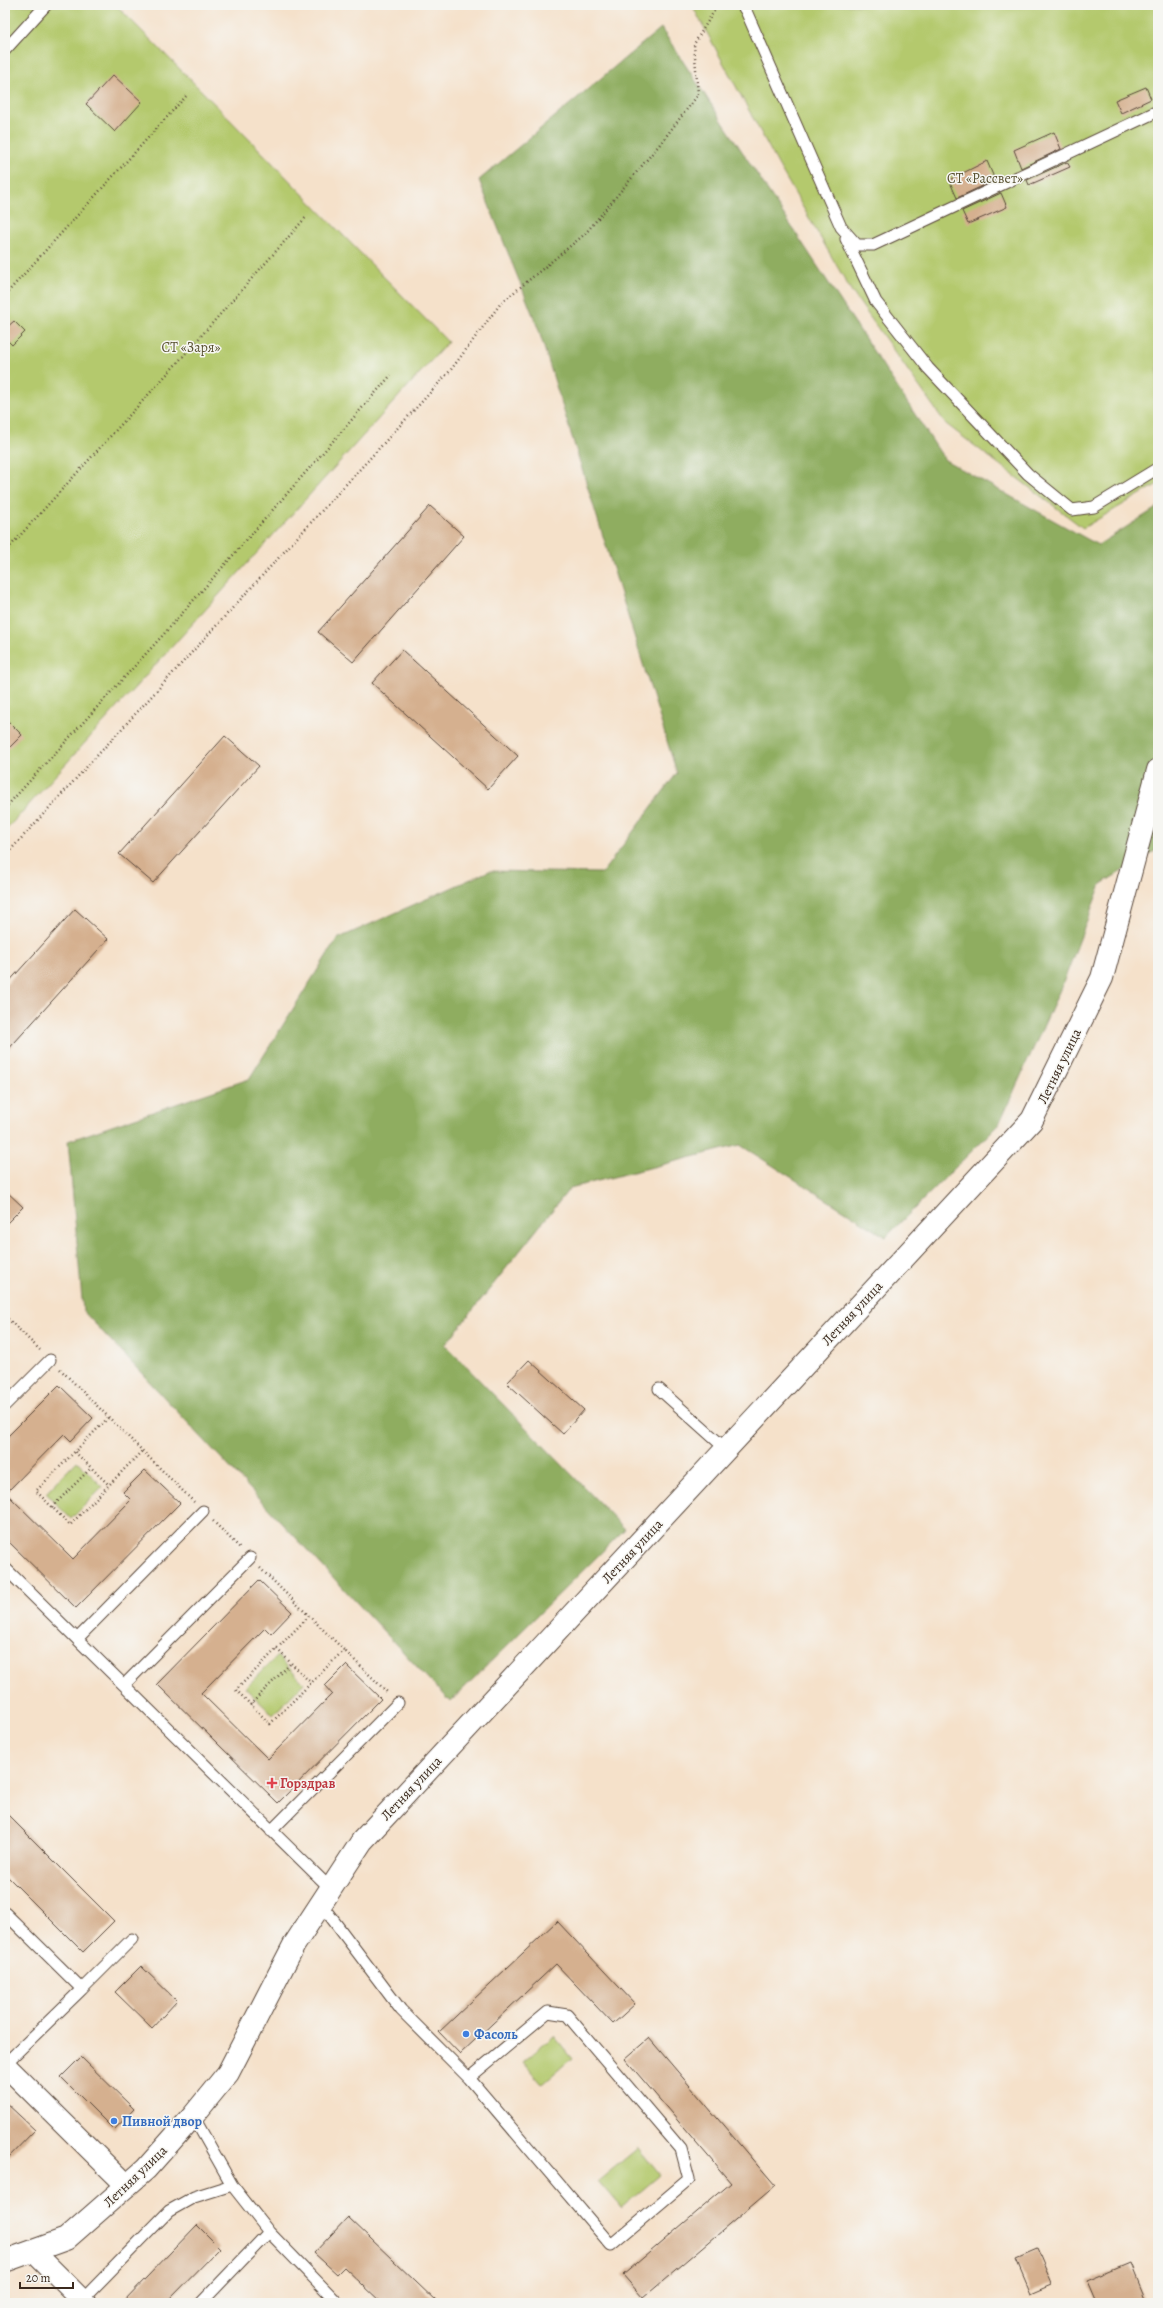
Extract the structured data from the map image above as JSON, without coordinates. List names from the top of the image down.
{
  "streets": {
    "street": ["Летняя улица"]
  },
  "parks": ["СТ «Рассвет»", "СТ «Заря»"],
  "places": {
    "health": ["Горздрав"],
    "other": ["Фасоль", "Пивной двор"]
  },
  "scale_bar": "20 m"
}
